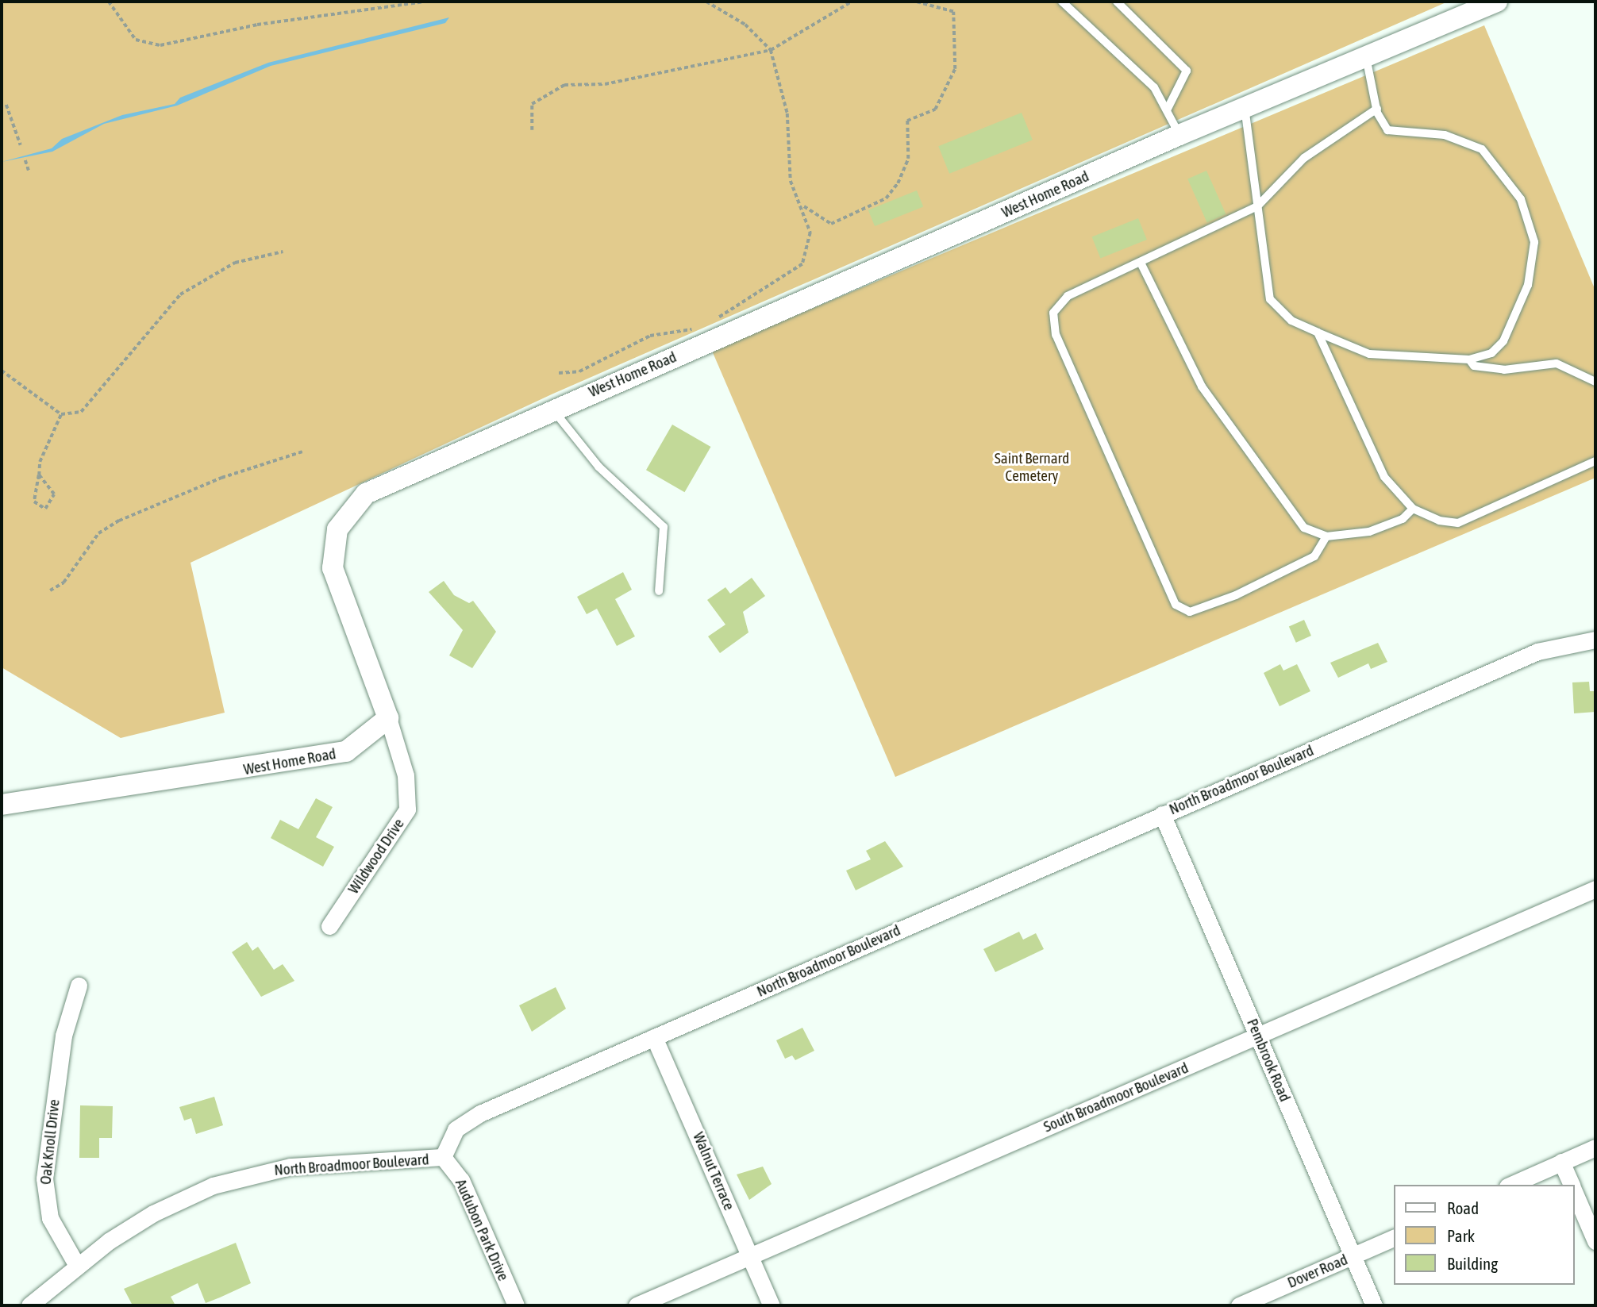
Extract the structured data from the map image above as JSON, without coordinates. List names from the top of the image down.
{
  "streets": {
    "street": [
      "West Home Road",
      "North Broadmoor Boulevard",
      "Wildwood Drive",
      "Pembrook Road",
      "South Broadmoor Boulevard",
      "Oak Knoll Drive",
      "Walnut Terrace",
      "Audubon Park Drive",
      "Dover Road"
    ]
  },
  "crossings": [
    ["West Home Road", "Wildwood Drive"],
    ["North Broadmoor Boulevard", "Pembrook Road"],
    ["North Broadmoor Boulevard", "Oak Knoll Drive"],
    ["North Broadmoor Boulevard", "Walnut Terrace"],
    ["North Broadmoor Boulevard", "Audubon Park Drive"],
    ["Pembrook Road", "South Broadmoor Boulevard"],
    ["Pembrook Road", "Dover Road"],
    ["South Broadmoor Boulevard", "Walnut Terrace"]
  ],
  "parks": ["Saint Bernard Cemetery"],
  "legend": ["Road", "Park", "Building"]
}
